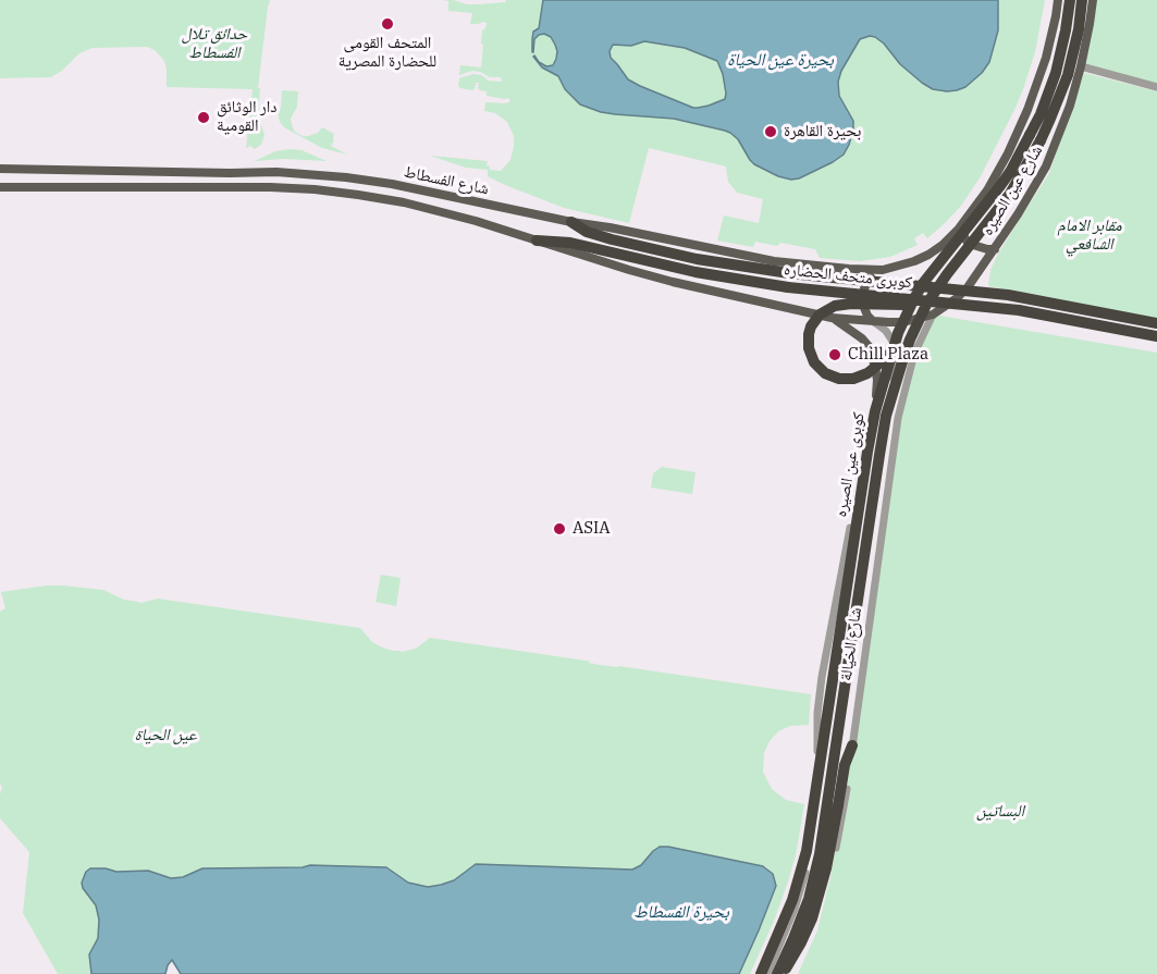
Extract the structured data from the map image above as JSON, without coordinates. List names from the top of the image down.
{
  "streets": {
    "highway": ["كوبرى متحف الحضاره", "كوبرى عين الصيره"],
    "main road": ["شارع الفسطاط", "شارع عين الصيره"],
    "street": ["شارع الخيالة"]
  },
  "crossings": [
    ["شارع الفسطاط", "شارع عين الصيره"],
    ["شارع الفسطاط", "كوبرى متحف الحضاره"],
    ["شارع الفسطاط", "شارع الخيالة"],
    ["شارع عين الصيره", "شارع الخيالة"]
  ],
  "water": ["بحيرة عين الحياة", "بحيرة الفسطاط"],
  "parks": [
    "حدائق تلال الفسطاط",
    "مقابر الامام الشافعي",
    "عين الحياة",
    "البساتين"
  ],
  "places": [
    "المتحف القومى للحضارة المصرية",
    "دار الوثائق القومية",
    "بحيرة القاهرة",
    "Chill Plaza",
    "ASIA"
  ]
}
